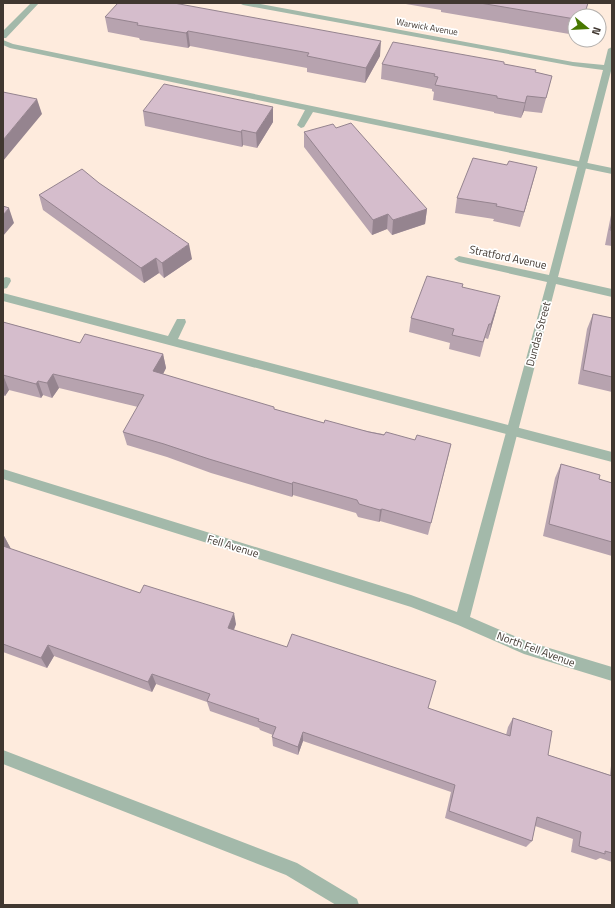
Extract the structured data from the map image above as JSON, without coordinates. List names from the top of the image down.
{
  "streets": {
    "street": [
      "Warwick Avenue",
      "Stratford Avenue",
      "Dundas Street",
      "Fell Avenue",
      "North Fell Avenue"
    ]
  },
  "crossings": [
    ["Warwick Avenue", "Dundas Street"],
    ["Stratford Avenue", "Dundas Street"],
    ["Dundas Street", "Fell Avenue"],
    ["Dundas Street", "North Fell Avenue"],
    ["Fell Avenue", "North Fell Avenue"]
  ],
  "north": "right"
}
